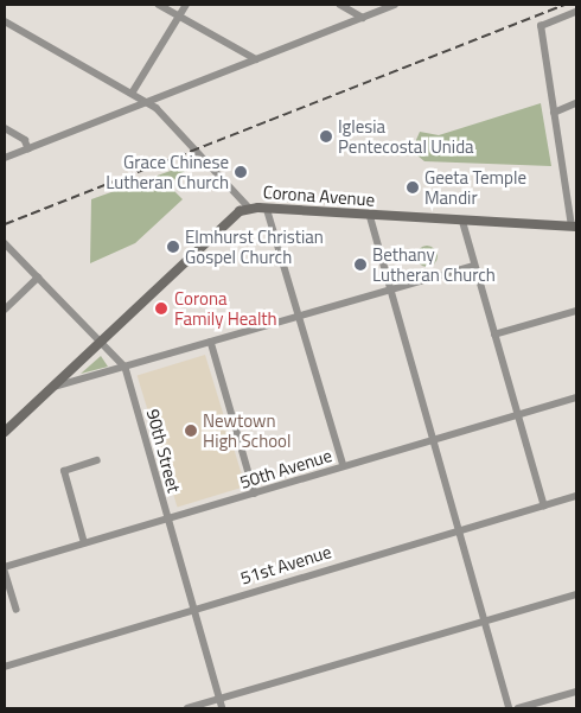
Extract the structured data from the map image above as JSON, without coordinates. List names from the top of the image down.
{
  "streets": {
    "street": [
      "Corona Avenue",
      "90th Street",
      "50th Avenue",
      "51st Avenue"
    ]
  },
  "crossings": [
    ["Corona Avenue", "90th Street"],
    ["90th Street", "50th Avenue"],
    ["90th Street", "51st Avenue"]
  ],
  "places": [
    "Iglesia Pentecostal Unida",
    "Grace Chinese Lutheran Church",
    "Geeta Temple Mandir",
    "Elmhurst Christian Gospel Church",
    "Bethany Lutheran Church",
    "Corona Family Health",
    "Newtown High School"
  ]
}
